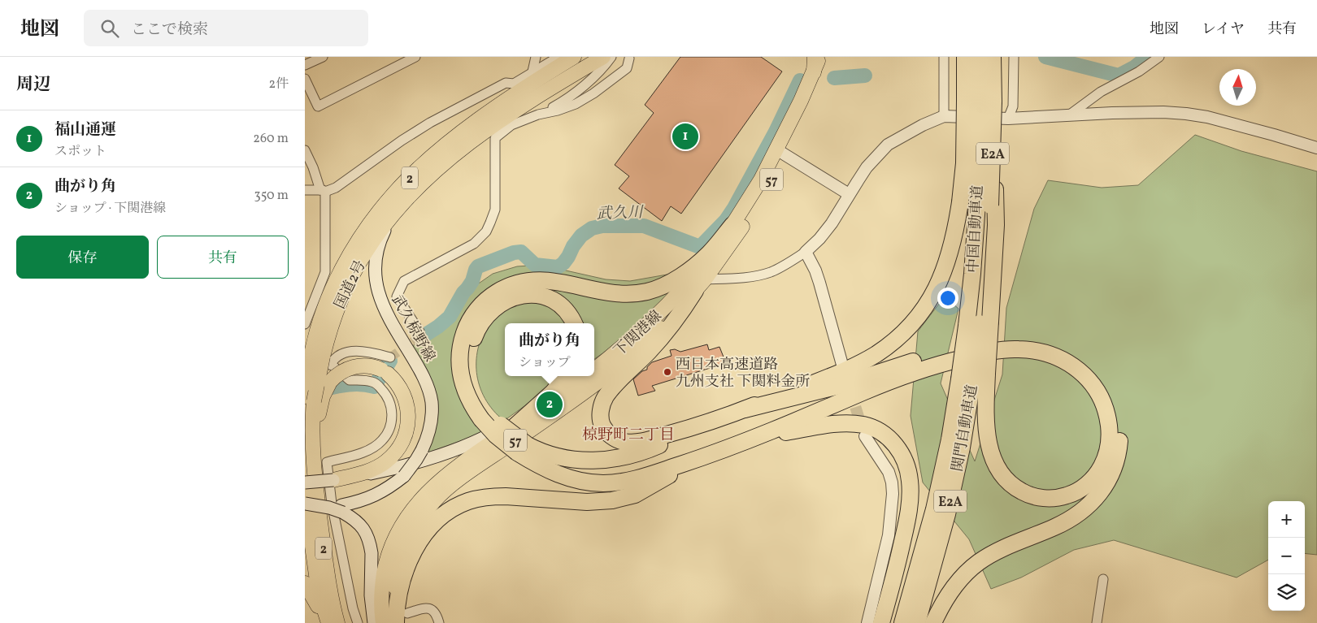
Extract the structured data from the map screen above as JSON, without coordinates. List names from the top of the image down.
{
  "streets": {
    "highway": ["E2A", "中国自動車道", "関門自動車道"],
    "main road": [
      "2",
      "57",
      "国道2号",
      "武久椋野線",
      "下関港線"
    ]
  },
  "crossings": [
    ["中国自動車道", "関門自動車道"],
    ["国道2号", "武久椋野線"]
  ],
  "districts": ["椋野町二丁目"],
  "water": ["武久川"],
  "places": ["西日本高速道路 九州支社 下関料金所"],
  "north": "top",
  "page": {
    "header": "地図",
    "search": "ここで検索",
    "nav": ["地図", "レイヤ", "共有"],
    "heading": ["周辺", "2件"],
    "list": [
      {
        "mark": "1",
        "name": "福山通運",
        "note": "スポット",
        "value": "260 m"
      },
      {
        "mark": "2",
        "name": "曲がり角",
        "note": "ショップ · 下関港線",
        "value": "350 m"
      }
    ],
    "pins": ["1", "2"],
    "buttons": ["保存", "共有"],
    "popup": ["曲がり角", "ショップ"],
    "map_buttons": ["+", "−"]
  }
}
